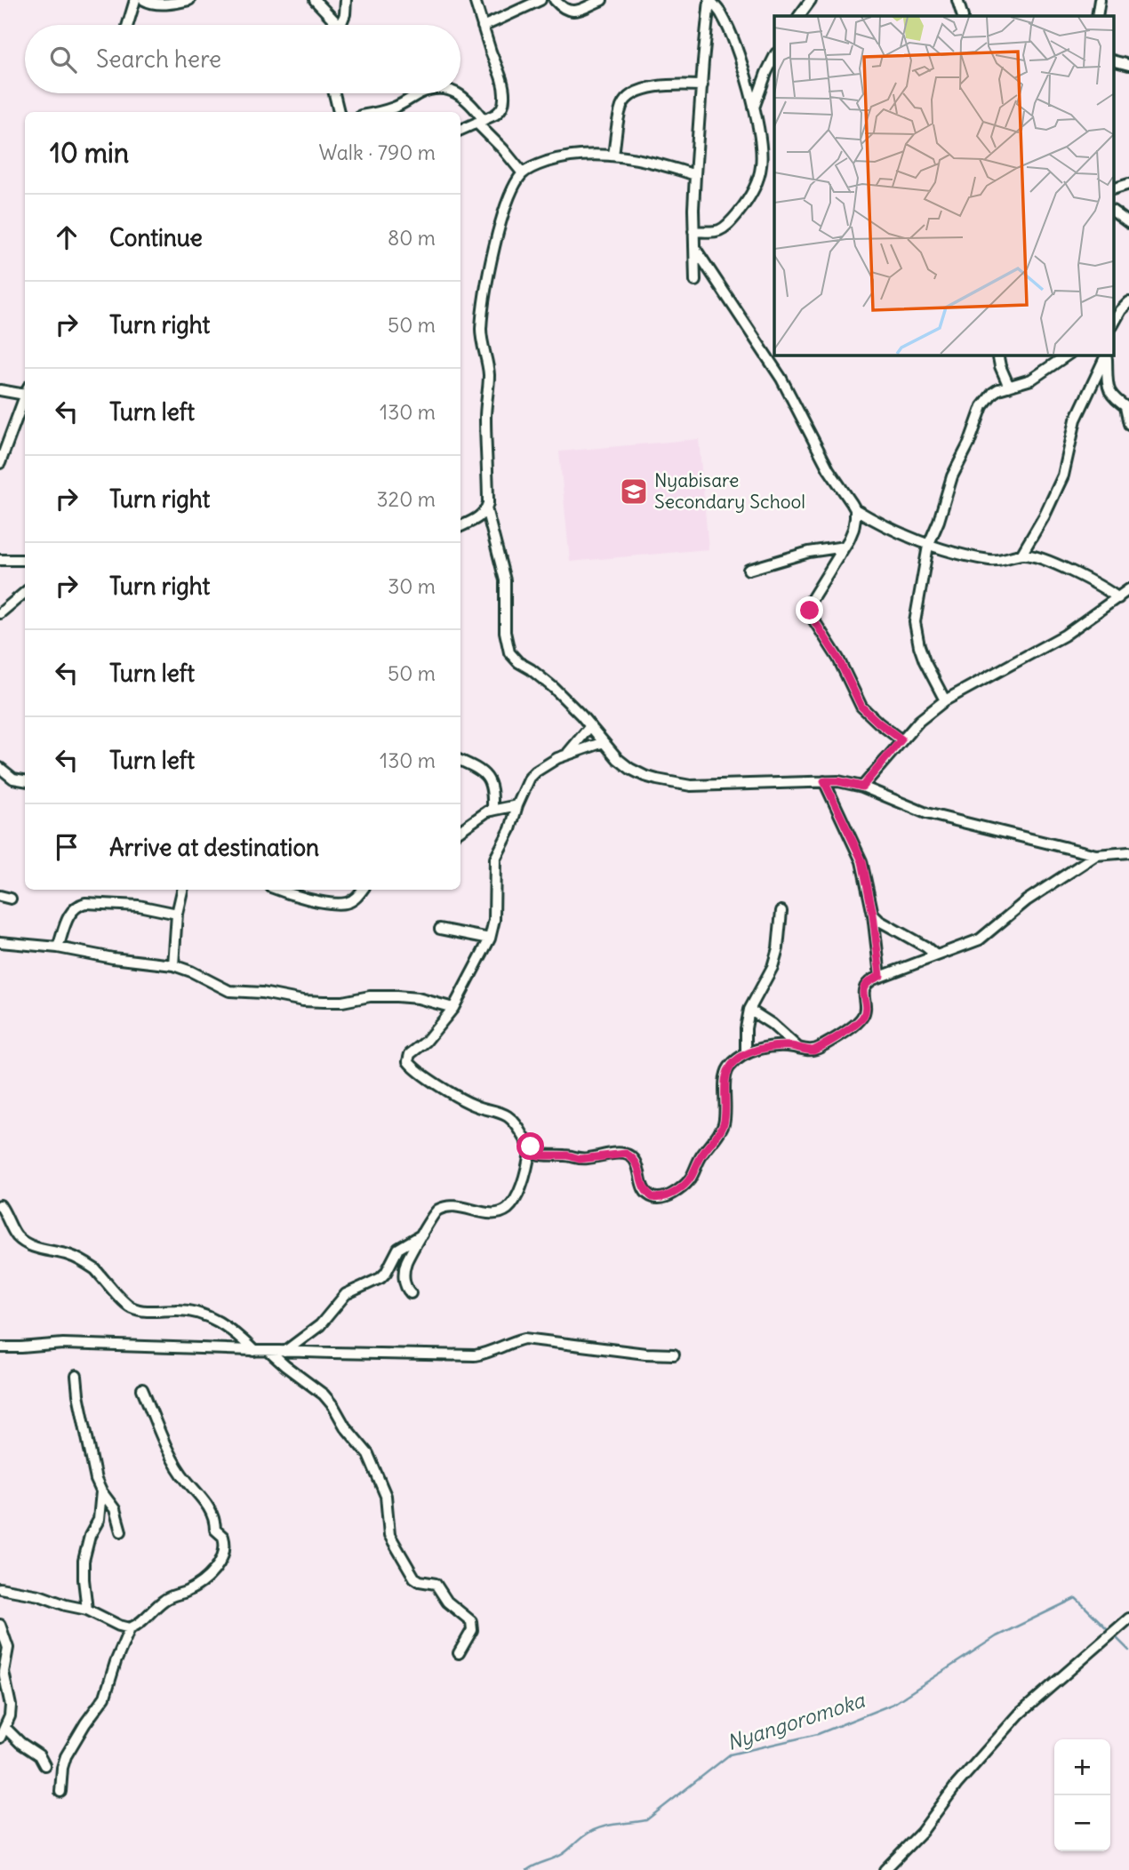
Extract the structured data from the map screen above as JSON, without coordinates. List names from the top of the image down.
{
  "water": ["Nyangoromoka"],
  "places": {
    "school or university": ["Nyabisare Secondary School"]
  },
  "page": {
    "search": "Search here",
    "heading": ["10 min", "Walk · 790 m"],
    "list": [
      ["Continue", "80 m"],
      ["Turn right", "50 m"],
      ["Turn left", "130 m"],
      ["Turn right", "320 m"],
      ["Turn right", "30 m"],
      ["Turn left", "50 m"],
      ["Turn left", "130 m"],
      "Arrive at destination"
    ],
    "map_buttons": ["+", "−"]
  }
}
